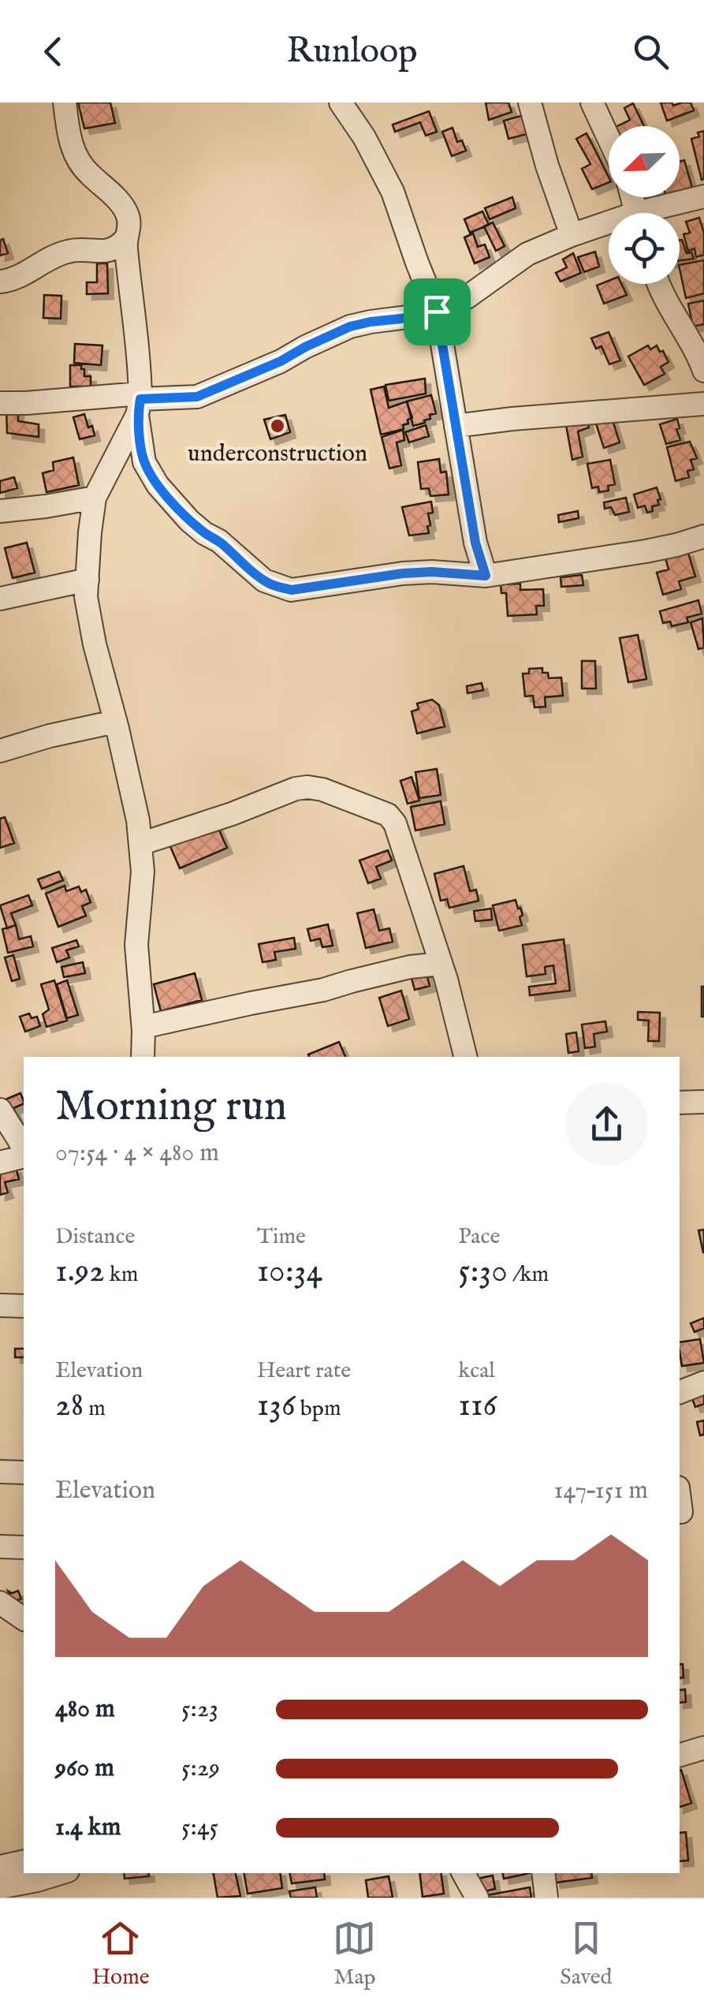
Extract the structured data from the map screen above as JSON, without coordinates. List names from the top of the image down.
{
  "places": ["underconstruction"],
  "north": "bottom left",
  "page": {
    "header": "Runloop",
    "heading": ["Morning run", "07:54 · 4 × 480 m"],
    "stats": [
      ["Distance", "1.92 km"],
      ["Time", "10:34"],
      ["Pace", "5:30 /km"],
      ["Elevation", "28 m"],
      ["Heart rate", "136 bpm"],
      ["kcal", "116"]
    ],
    "chart": ["Elevation", "147–151 m"],
    "list": [
      {
        "name": "480 m",
        "note": "5:23"
      },
      {
        "name": "960 m",
        "note": "5:29"
      },
      {
        "name": "1.4 km",
        "note": "5:45"
      }
    ],
    "tabs": ["Home", "Map", "Saved"]
  }
}
